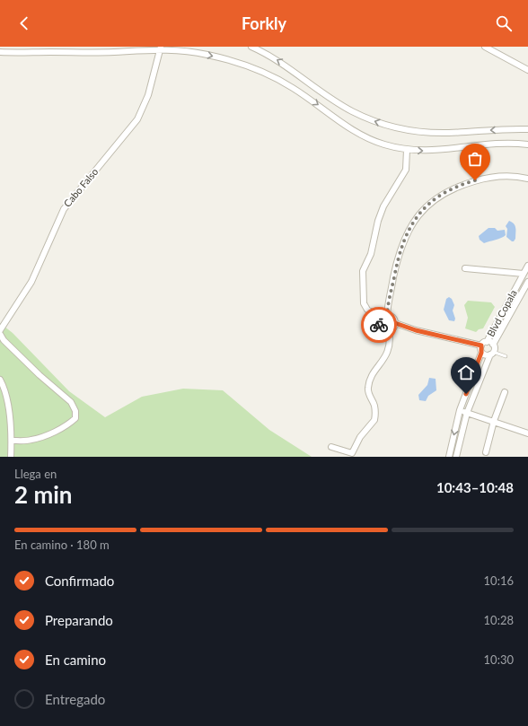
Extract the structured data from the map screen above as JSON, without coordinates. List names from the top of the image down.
{
  "streets": {
    "street": ["Cabo Falso", "Blvd Copala"]
  },
  "page": {
    "header": "Forkly",
    "heading": ["2 min", "Llega en", "10:43–10:48"],
    "bar": "En camino · 180 m",
    "list": [
      ["Confirmado", "10:16"],
      ["Preparando", "10:28"],
      ["En camino", "10:30"],
      "Entregado"
    ]
  }
}
